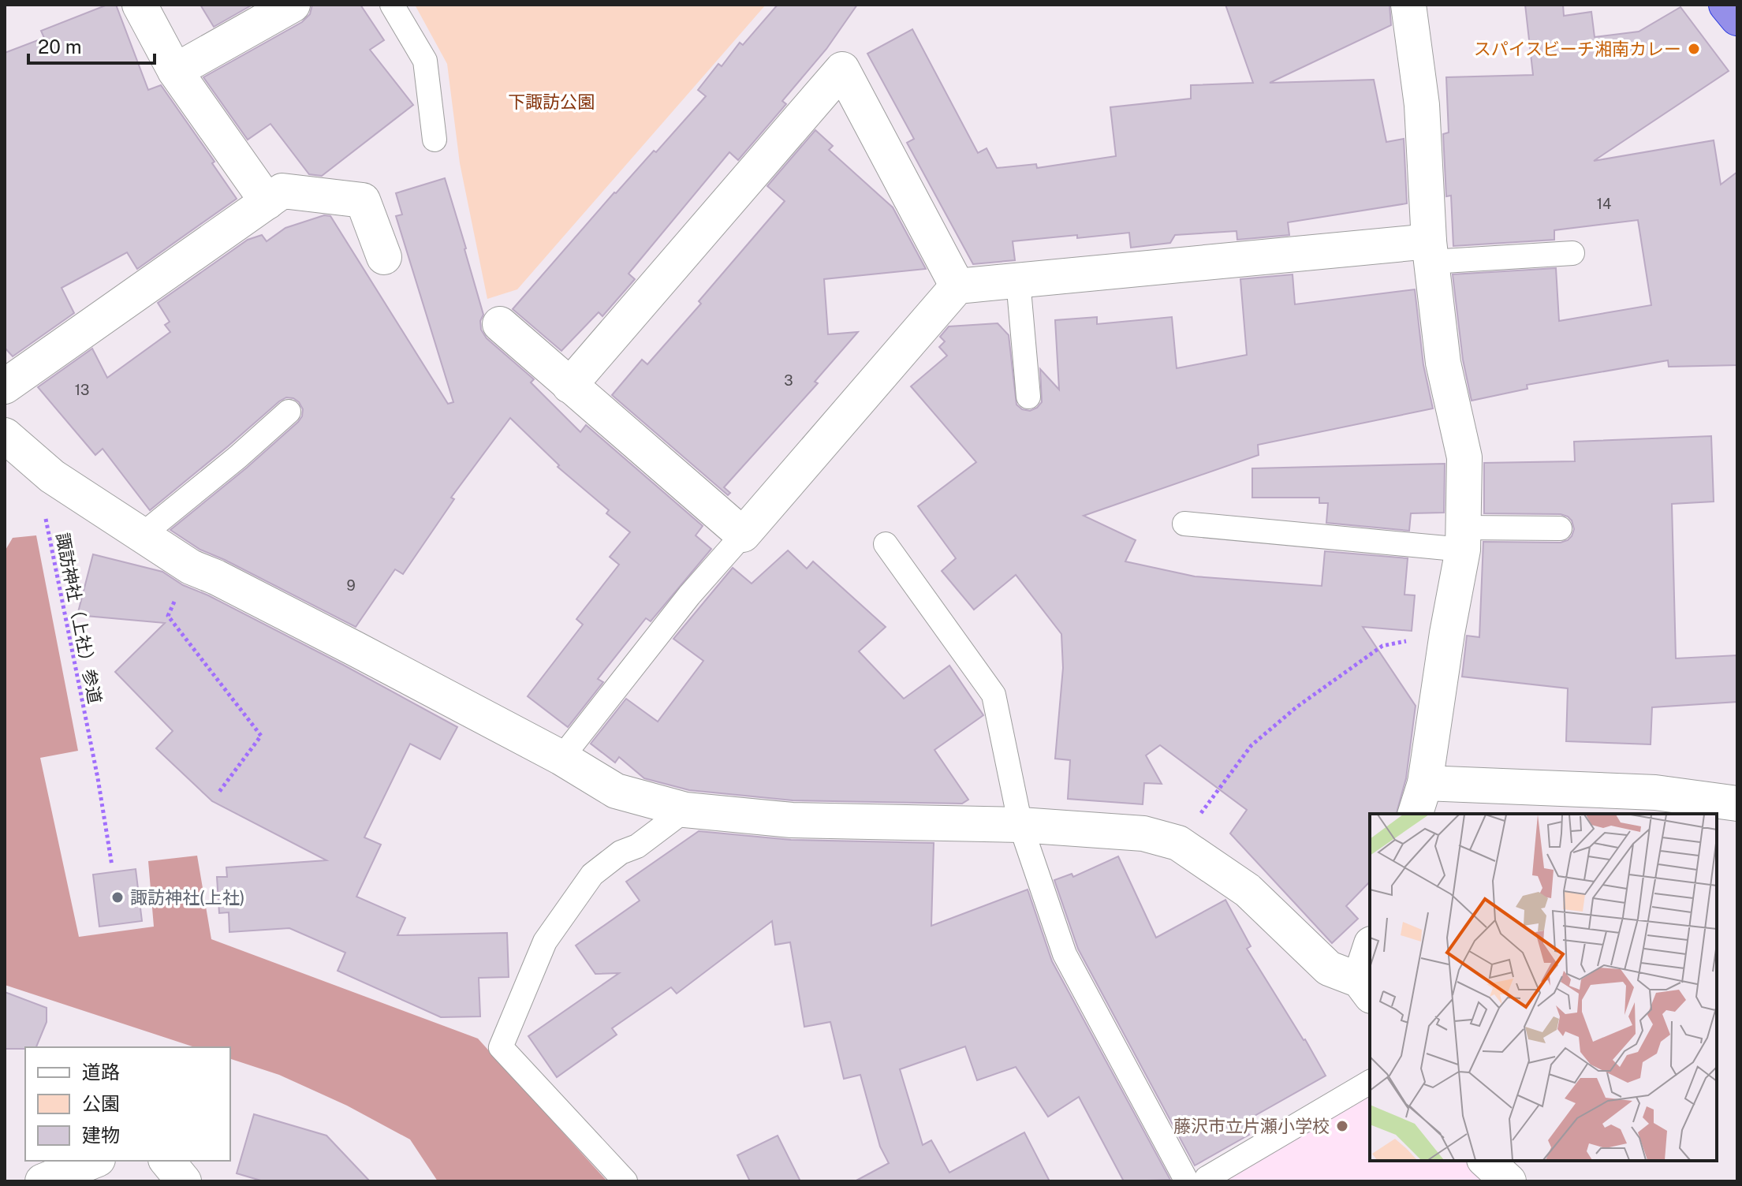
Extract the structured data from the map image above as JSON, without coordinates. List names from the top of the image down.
{
  "streets": {
    "path": ["諏訪神社（上社）参道"]
  },
  "parks": ["下諏訪公園"],
  "places": ["スパイスビーチ湘南カレー", "諏訪神社(上社)", "藤沢市立片瀬小学校"],
  "house_numbers": [
    "14",
    "3",
    "13",
    "9"
  ],
  "legend": ["道路", "公園", "建物"],
  "scale_bar": "20 m"
}
